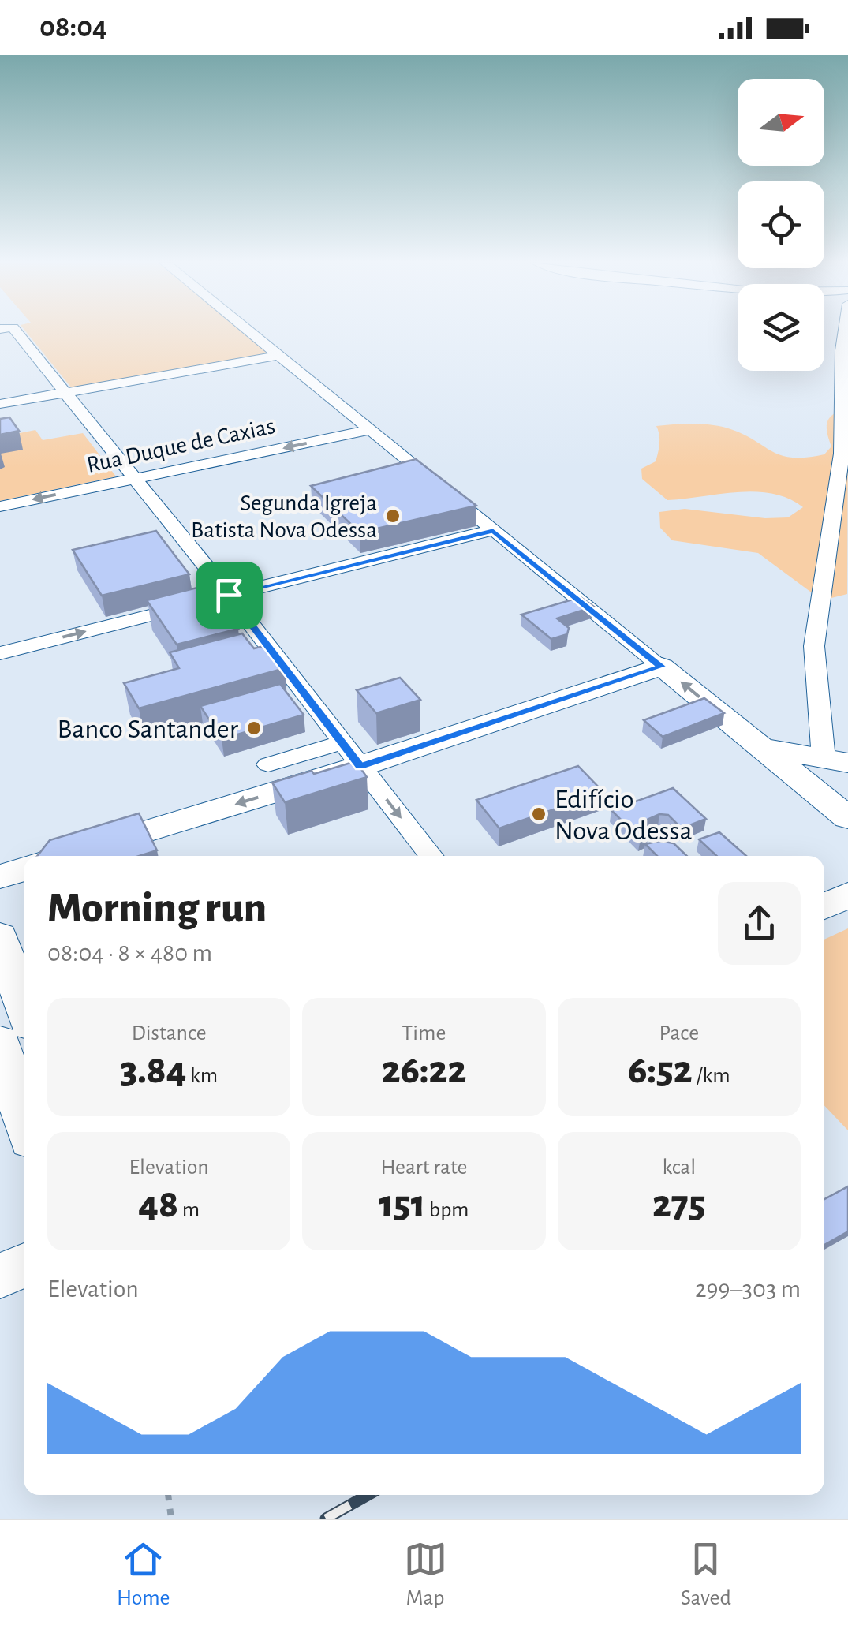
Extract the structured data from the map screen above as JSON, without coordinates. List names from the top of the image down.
{
  "streets": {
    "street": ["Rua Duque de Caxias"]
  },
  "places": ["Segunda Igreja Batista Nova Odessa", "Banco Santander", "Edifício Nova Odessa"],
  "north": "right",
  "page": {
    "status": "08:04",
    "heading": ["Morning run", "08:04 · 8 × 480 m"],
    "stats": [
      ["Distance", "3.84 km"],
      ["Time", "26:22"],
      ["Pace", "6:52 /km"],
      ["Elevation", "48 m"],
      ["Heart rate", "151 bpm"],
      ["kcal", "275"]
    ],
    "chart": ["Elevation", "299–303 m"],
    "tabs": ["Home", "Map", "Saved"]
  }
}
